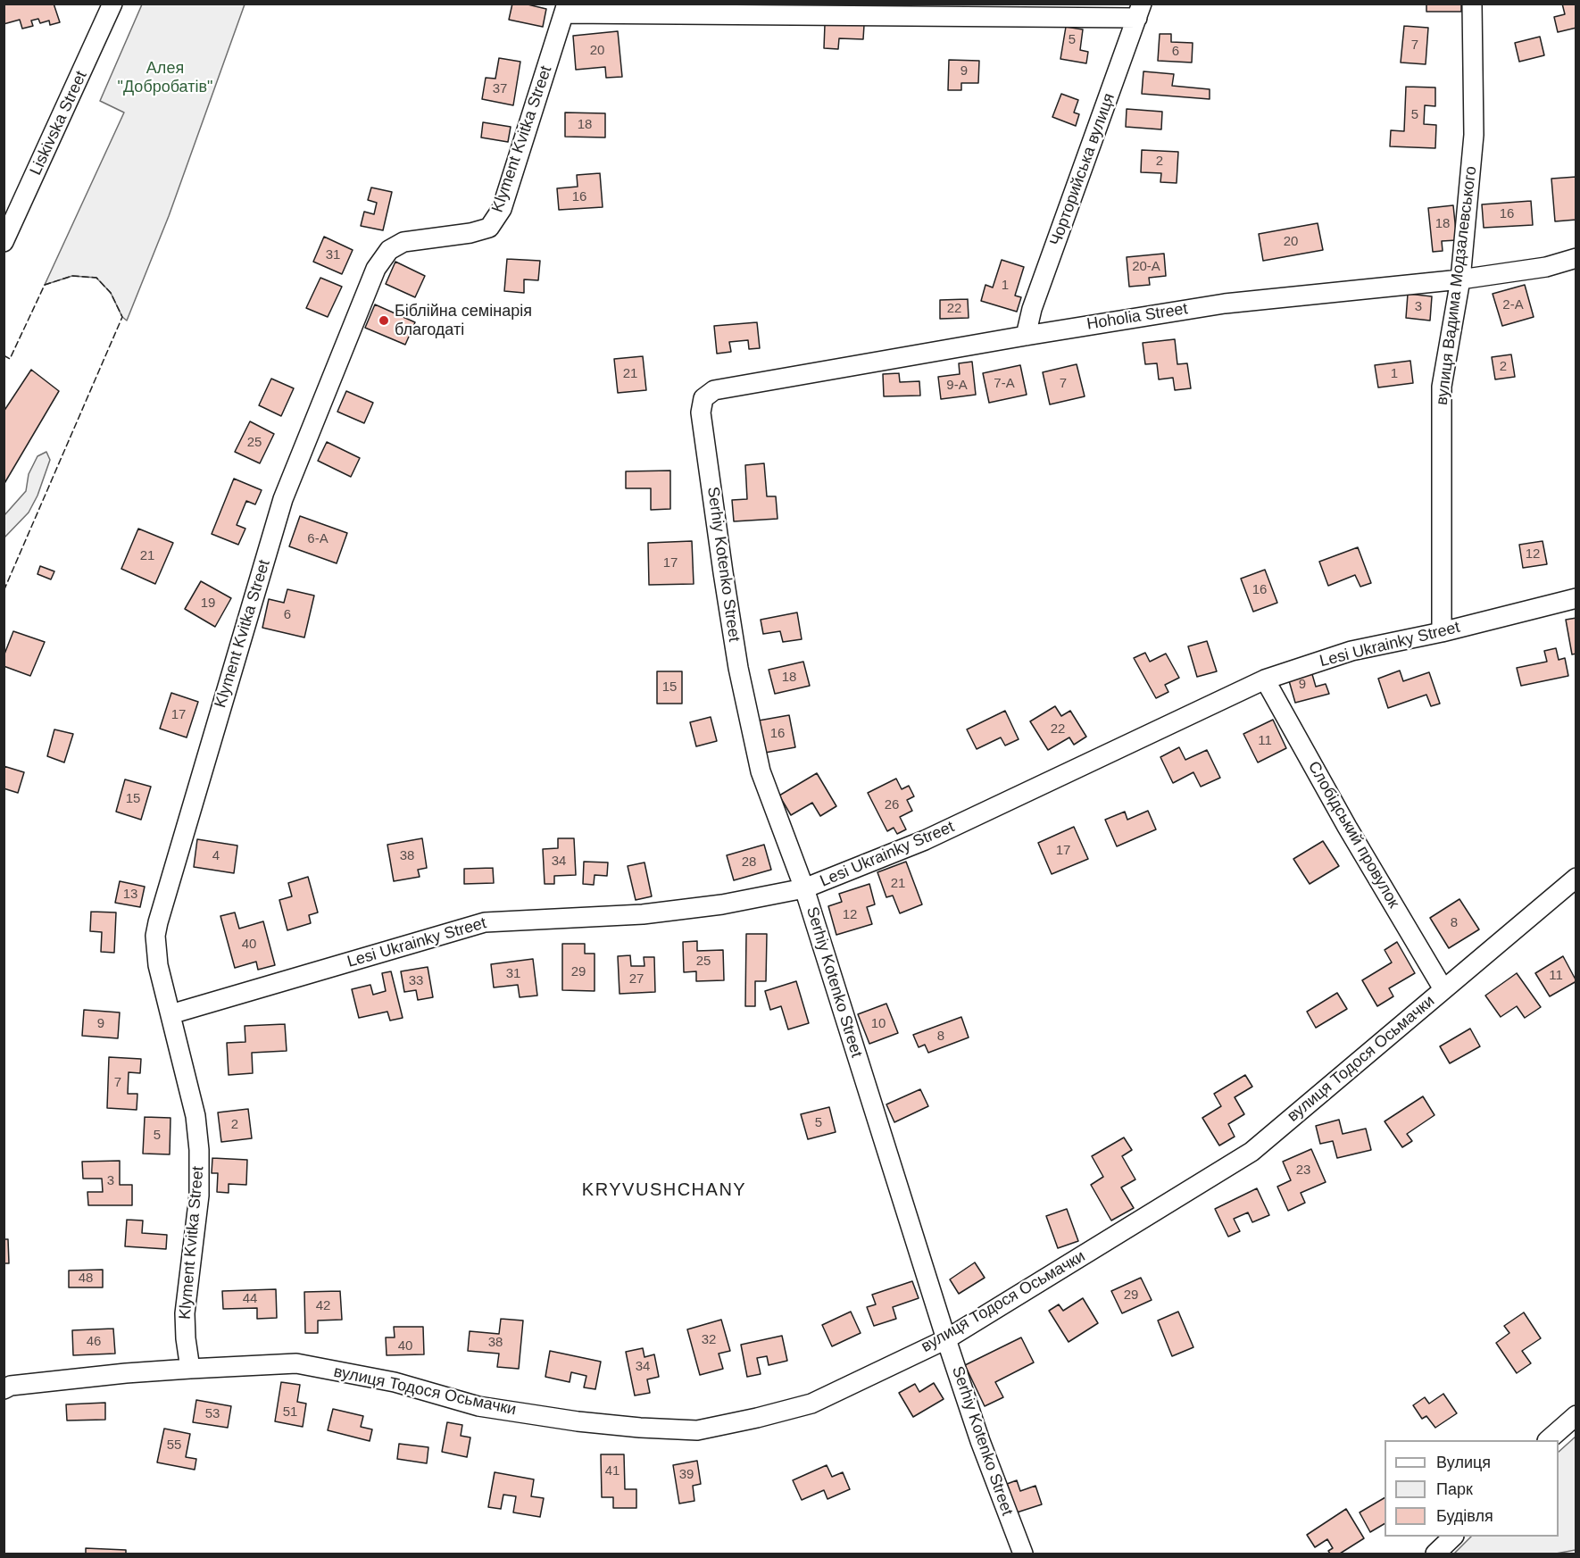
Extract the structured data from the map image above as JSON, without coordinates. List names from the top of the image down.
{
  "streets": {
    "street": [
      "Liskivska Street",
      "Klyment Kvitka Street",
      "Чорторийська вулиця",
      "вулиця Вадима Модзалевського",
      "Hoholia Street",
      "Serhiy Kotenko Street",
      "Lesi Ukrainky Street",
      "Слобідський провулок",
      "вулиця Тодося Осьмачки"
    ]
  },
  "crossings": [
    ["Klyment Kvitka Street", "Lesi Ukrainky Street"],
    ["Klyment Kvitka Street", "вулиця Тодося Осьмачки"],
    ["Чорторийська вулиця", "Hoholia Street"],
    ["вулиця Вадима Модзалевського", "Hoholia Street"],
    ["вулиця Вадима Модзалевського", "Lesi Ukrainky Street"],
    ["Hoholia Street", "Serhiy Kotenko Street"],
    ["Serhiy Kotenko Street", "Lesi Ukrainky Street"],
    ["Serhiy Kotenko Street", "вулиця Тодося Осьмачки"],
    ["Lesi Ukrainky Street", "Слобідський провулок"],
    ["Слобідський провулок", "вулиця Тодося Осьмачки"]
  ],
  "districts": ["KRYVUSHCHANY"],
  "parks": ["Алея \"Добробатів\""],
  "places": ["Біблійна семінарія благодаті"],
  "house_numbers": [
    "5",
    "7",
    "20",
    "6",
    "9",
    "37",
    "5",
    "18",
    "2",
    "16",
    "16",
    "18",
    "20",
    "31",
    "20-А",
    "1",
    "2-А",
    "3",
    "22",
    "2",
    "21",
    "1",
    "7-А",
    "7",
    "9-А",
    "25",
    "6-А",
    "12",
    "21",
    "17",
    "16",
    "19",
    "6",
    "18",
    "9",
    "15",
    "17",
    "22",
    "16",
    "11",
    "15",
    "26",
    "17",
    "4",
    "38",
    "34",
    "28",
    "21",
    "13",
    "12",
    "8",
    "40",
    "25",
    "29",
    "31",
    "11",
    "27",
    "33",
    "9",
    "10",
    "8",
    "7",
    "5",
    "2",
    "5",
    "23",
    "3",
    "48",
    "29",
    "44",
    "42",
    "32",
    "46",
    "38",
    "40",
    "34",
    "51",
    "53",
    "55",
    "41",
    "39"
  ],
  "legend": ["Вулиця", "Парк", "Будівля"]
}
